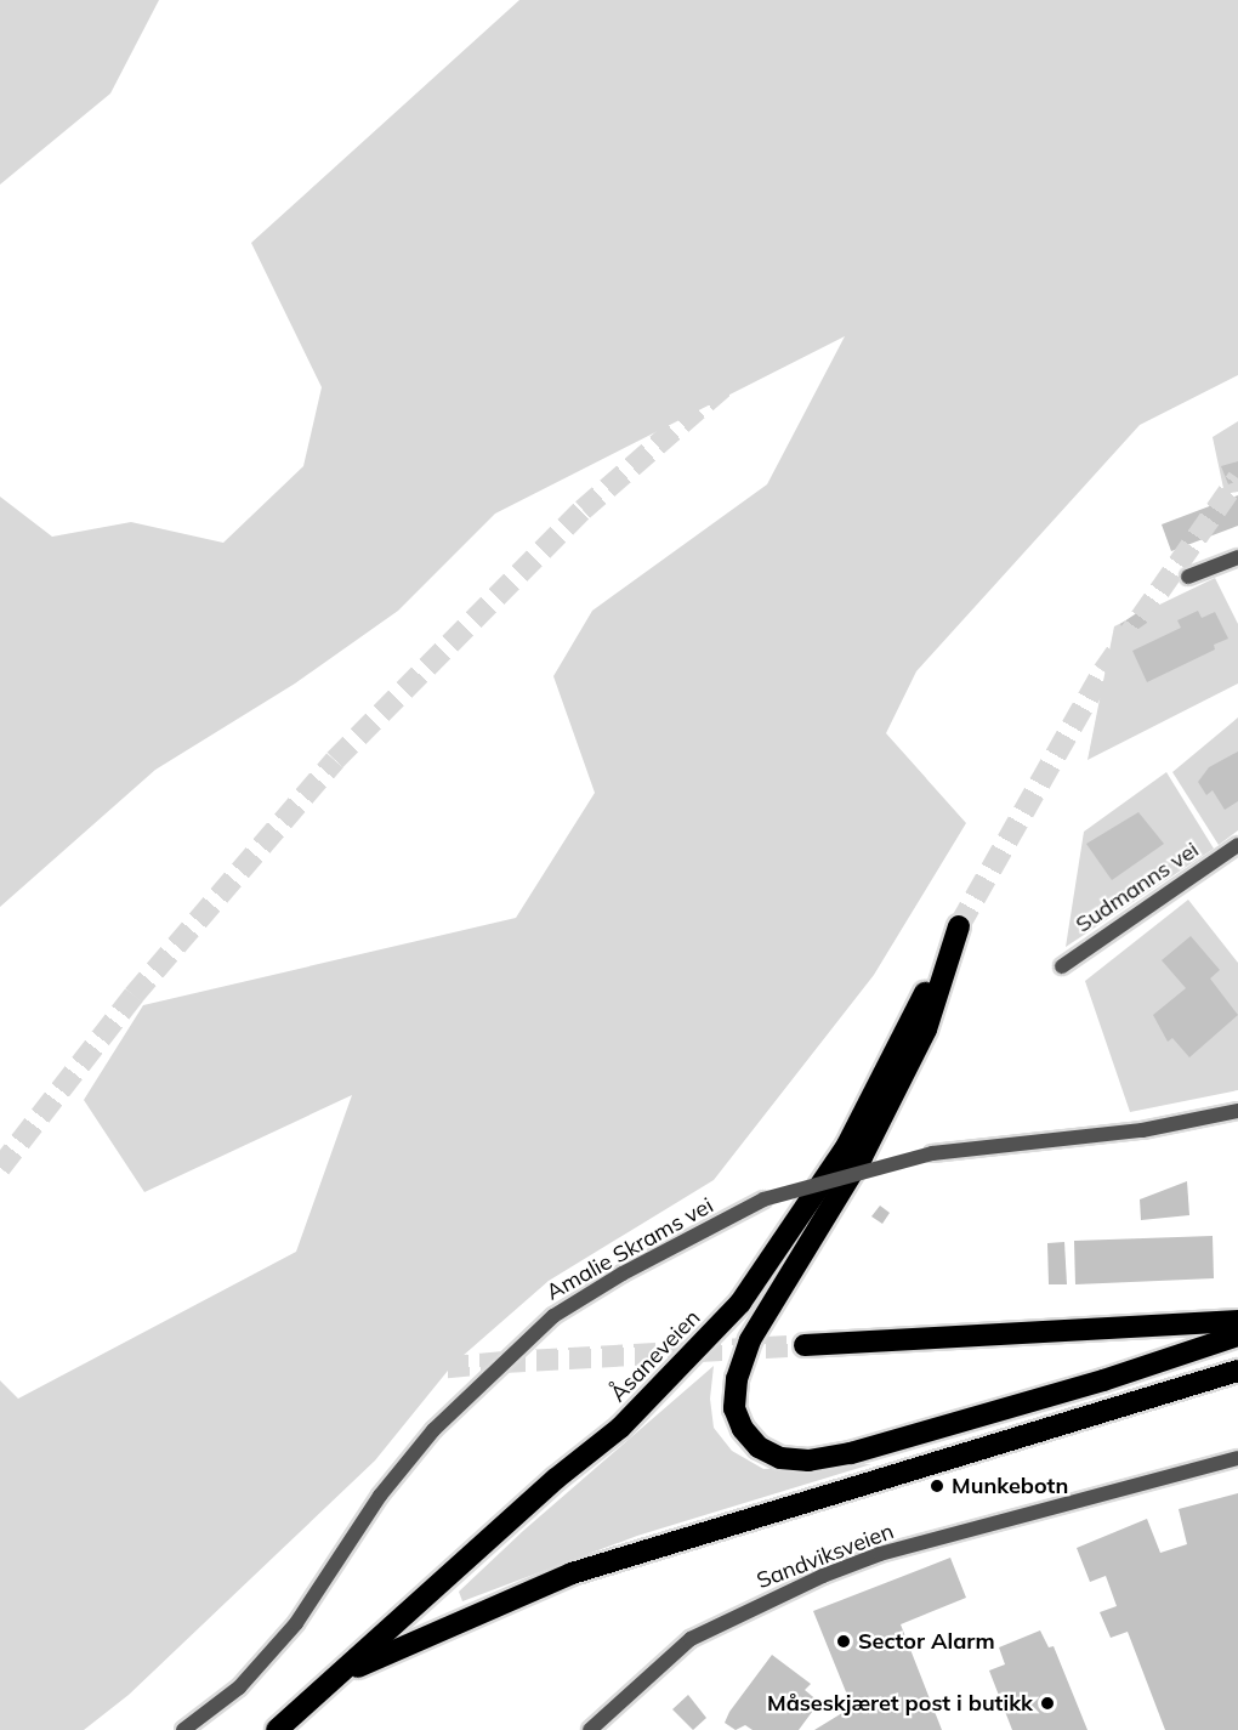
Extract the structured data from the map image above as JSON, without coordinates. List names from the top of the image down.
{
  "streets": {
    "highway": ["Åsaneveien"],
    "street": ["Sudmanns vei", "Amalie Skrams vei", "Sandviksveien"]
  },
  "places": ["Munkebotn", "Sector Alarm", "Måseskjæret post i butikk"]
}
